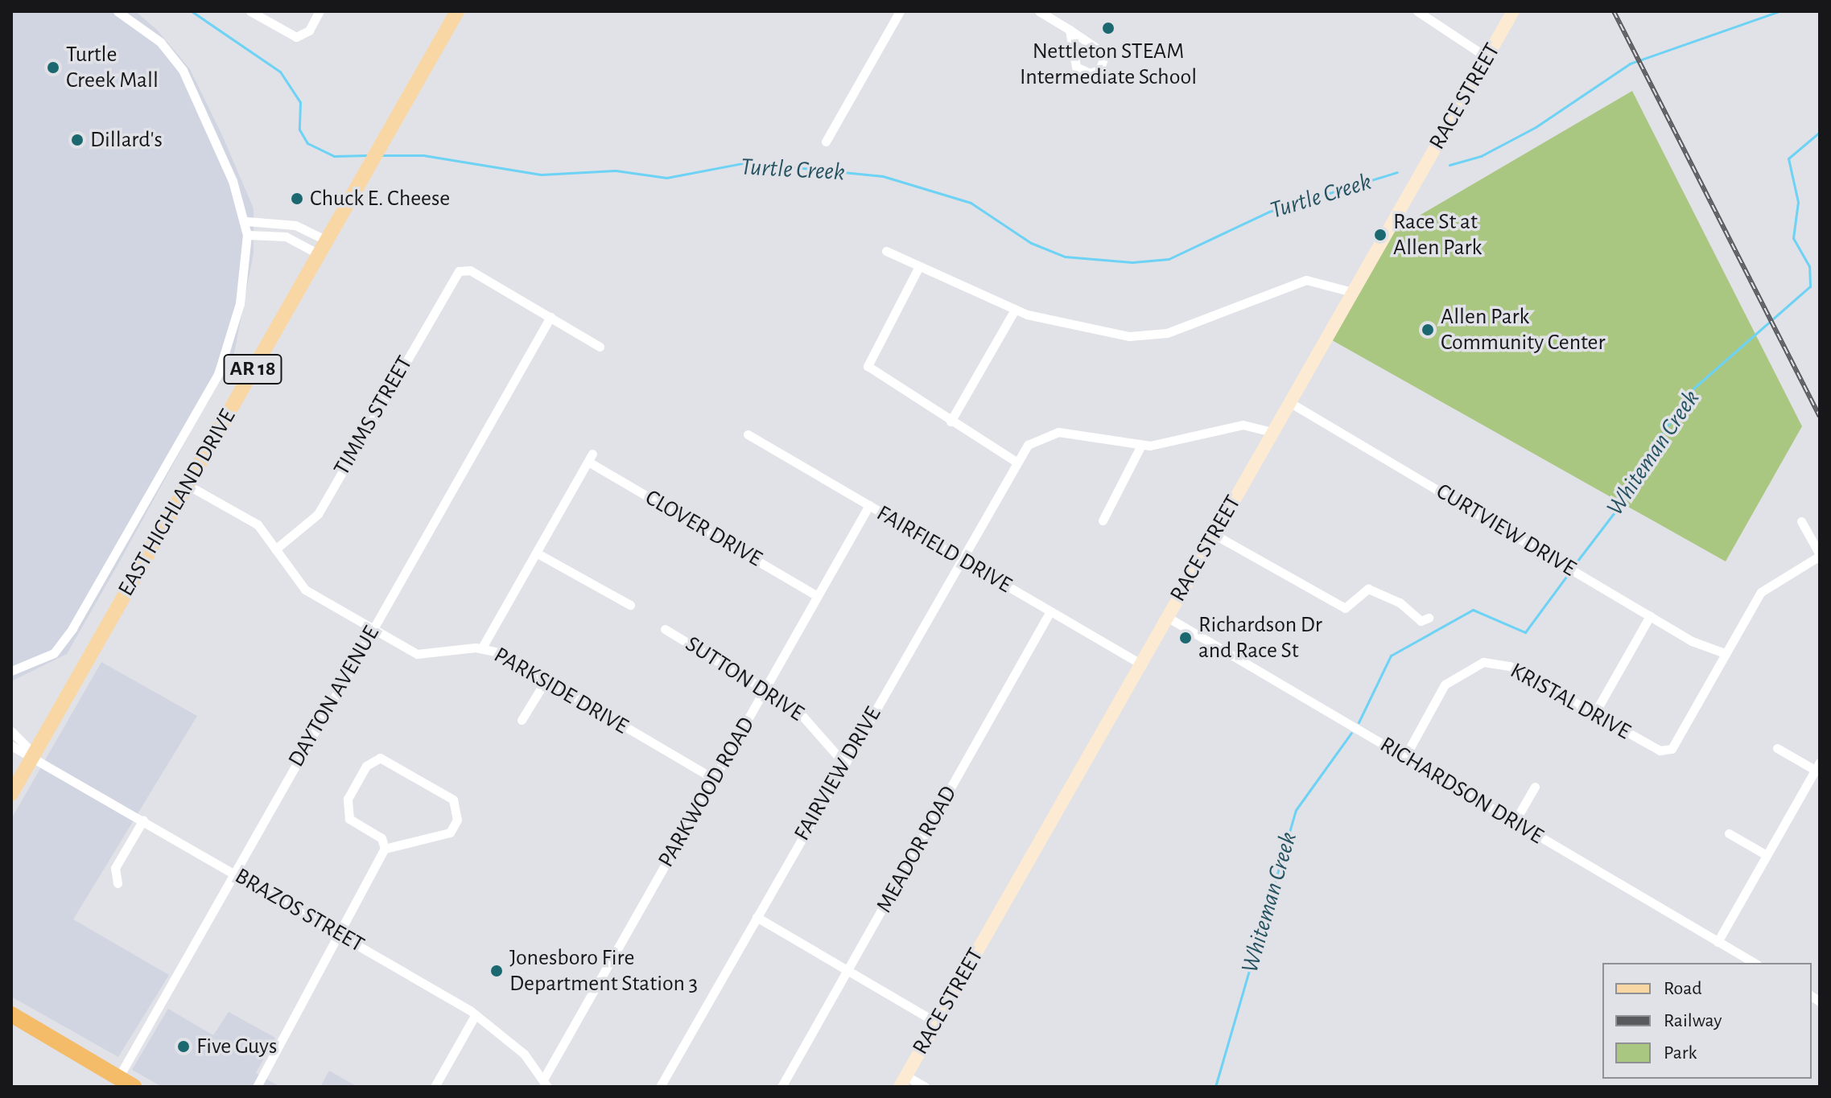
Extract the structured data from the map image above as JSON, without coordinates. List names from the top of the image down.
{
  "streets": {
    "main road": ["AR 18", "EAST HIGHLAND DRIVE"],
    "street": [
      "RACE STREET",
      "TIMMS STREET",
      "CLOVER DRIVE",
      "CURTVIEW DRIVE",
      "FAIRFIELD DRIVE",
      "SUTTON DRIVE",
      "PARKSIDE DRIVE",
      "DAYTON AVENUE",
      "KRISTAL DRIVE",
      "FAIRVIEW DRIVE",
      "RICHARDSON DRIVE",
      "PARKWOOD ROAD",
      "MEADOR ROAD",
      "BRAZOS STREET"
    ]
  },
  "crossings": [
    ["RACE STREET", "CURTVIEW DRIVE"],
    ["RACE STREET", "FAIRFIELD DRIVE"],
    ["RACE STREET", "FAIRVIEW DRIVE"],
    ["RACE STREET", "RICHARDSON DRIVE"],
    ["TIMMS STREET", "PARKSIDE DRIVE"],
    ["TIMMS STREET", "DAYTON AVENUE"],
    ["EAST HIGHLAND DRIVE", "PARKSIDE DRIVE"],
    ["EAST HIGHLAND DRIVE", "BRAZOS STREET"],
    ["CLOVER DRIVE", "PARKWOOD ROAD"],
    ["CURTVIEW DRIVE", "KRISTAL DRIVE"],
    ["FAIRFIELD DRIVE", "FAIRVIEW DRIVE"],
    ["FAIRFIELD DRIVE", "PARKWOOD ROAD"],
    ["FAIRFIELD DRIVE", "MEADOR ROAD"],
    ["SUTTON DRIVE", "FAIRVIEW DRIVE"],
    ["SUTTON DRIVE", "PARKWOOD ROAD"],
    ["PARKSIDE DRIVE", "DAYTON AVENUE"],
    ["PARKSIDE DRIVE", "PARKWOOD ROAD"],
    ["DAYTON AVENUE", "BRAZOS STREET"],
    ["KRISTAL DRIVE", "RICHARDSON DRIVE"],
    ["PARKWOOD ROAD", "BRAZOS STREET"]
  ],
  "water": ["Turtle Creek", "Whiteman Creek"],
  "places": [
    "Nettleton STEAM Intermediate School",
    "Turtle Creek Mall",
    "Dillard's",
    "Chuck E. Cheese",
    "Race St at Allen Park",
    "Allen Park Community Center",
    "Richardson Dr and Race St",
    "Jonesboro Fire Department Station 3",
    "Five Guys"
  ],
  "legend": ["Road", "Railway", "Park"]
}
